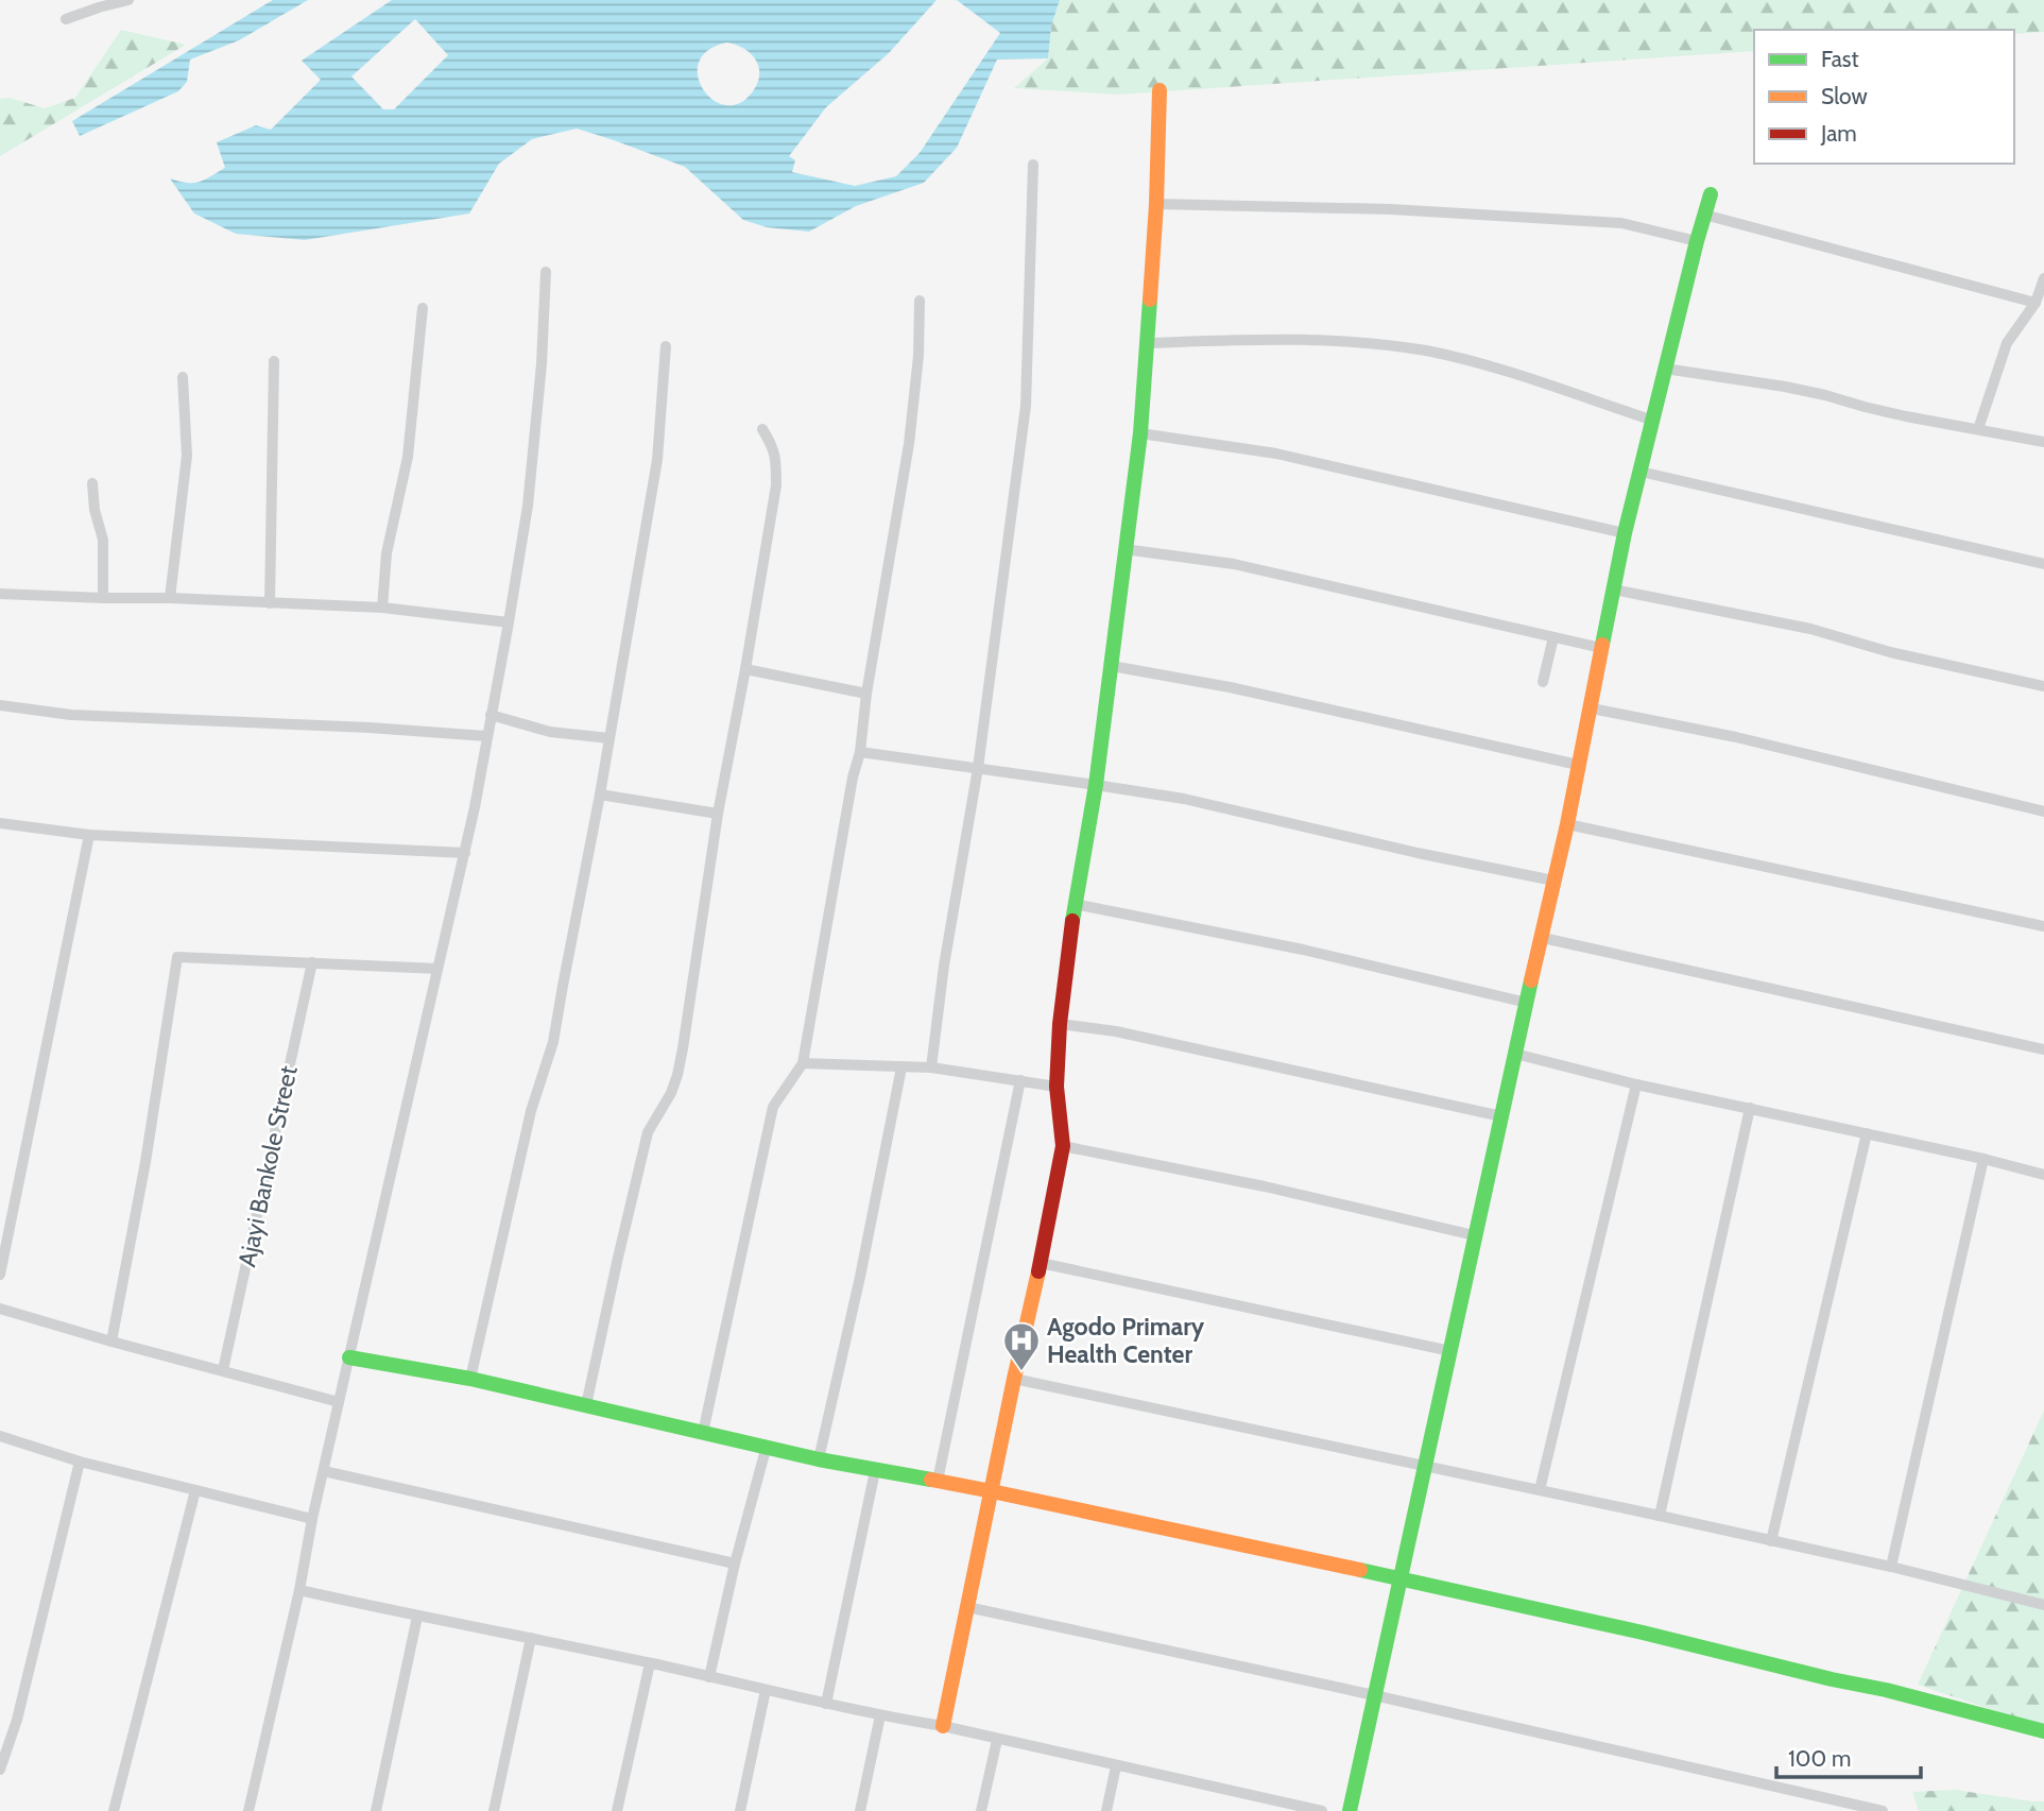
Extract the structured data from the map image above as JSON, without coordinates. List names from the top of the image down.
{
  "streets": {
    "street": ["Ajayi Bankole Street"]
  },
  "places": {
    "hospital": ["Agodo Primary Health Center"]
  },
  "legend": ["Fast", "Slow", "Jam"],
  "scale_bar": "100 m"
}
